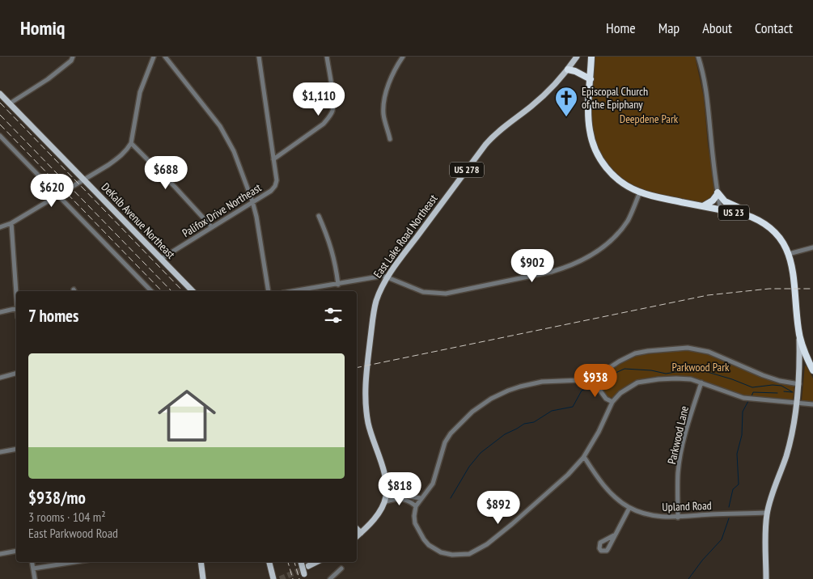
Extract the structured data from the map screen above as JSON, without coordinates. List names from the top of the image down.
{
  "streets": {
    "highway": ["US 23"],
    "main road": ["US 278", "DeKalb Avenue Northeast", "East Lake Road Northeast"],
    "street": ["Palifox Drive Northeast", "Parkwood Lane", "Upland Road"]
  },
  "crossings": [
    ["Palifox Drive Northeast", "DeKalb Avenue Northeast"],
    ["Parkwood Lane", "Upland Road"]
  ],
  "parks": ["Deepdene Park", "Parkwood Park"],
  "places": {
    "church": ["Episcopal Church of the Epiphany"]
  },
  "page": {
    "header": "Homiq",
    "nav": [
      "Home",
      "Map",
      "About",
      "Contact"
    ],
    "price": [
      "$1,110",
      "$688",
      "$620",
      "$902",
      "$938",
      "$818",
      "$892"
    ],
    "heading": "7 homes",
    "list": [
      {
        "name": "$938/mo",
        "note": "3 rooms · 104 m² · East Parkwood Road"
      }
    ]
  }
}
